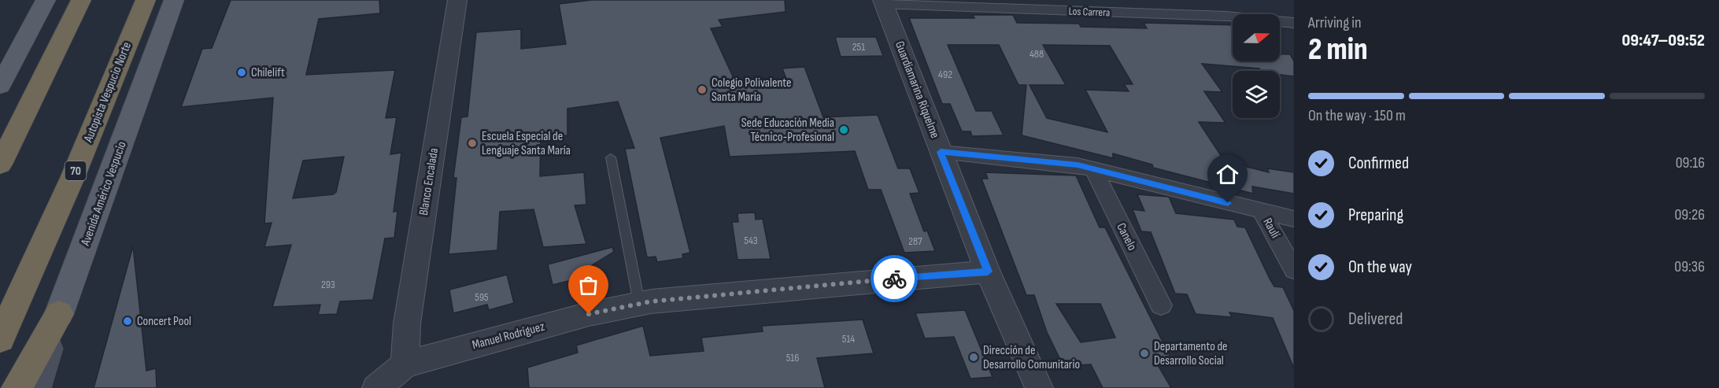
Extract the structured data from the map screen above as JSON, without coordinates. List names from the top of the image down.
{
  "streets": {
    "highway": ["Autopista Vespucio Norte", "70"],
    "main road": ["Avenida Américo Vespucio"],
    "street": [
      "Los Carrera",
      "Guardiamarina Riquelme",
      "Blanco Encalada",
      "Raulí",
      "Canelo",
      "Manuel Rodríguez"
    ]
  },
  "crossings": [
    ["Los Carrera", "Guardiamarina Riquelme"],
    ["Guardiamarina Riquelme", "Manuel Rodríguez"],
    ["Blanco Encalada", "Manuel Rodríguez"]
  ],
  "places": [
    "Chilelift",
    "Colegio Polivalente Santa María",
    "Sede Educación Media Técnico-Profesional",
    "Escuela Especial de Lenguaje Santa María",
    "Concert Pool",
    "Departamento de Desarrollo Social",
    "Dirección de Desarrollo Comunitario"
  ],
  "house_numbers": [
    "251",
    "488",
    "492",
    "543",
    "287",
    "293",
    "595",
    "514",
    "516"
  ],
  "north": "right",
  "page": {
    "heading": ["2 min", "Arriving in", "09:47–09:52"],
    "bar": "On the way · 150 m",
    "list": [
      ["Confirmed", "09:16"],
      ["Preparing", "09:26"],
      ["On the way", "09:36"],
      "Delivered"
    ]
  }
}
